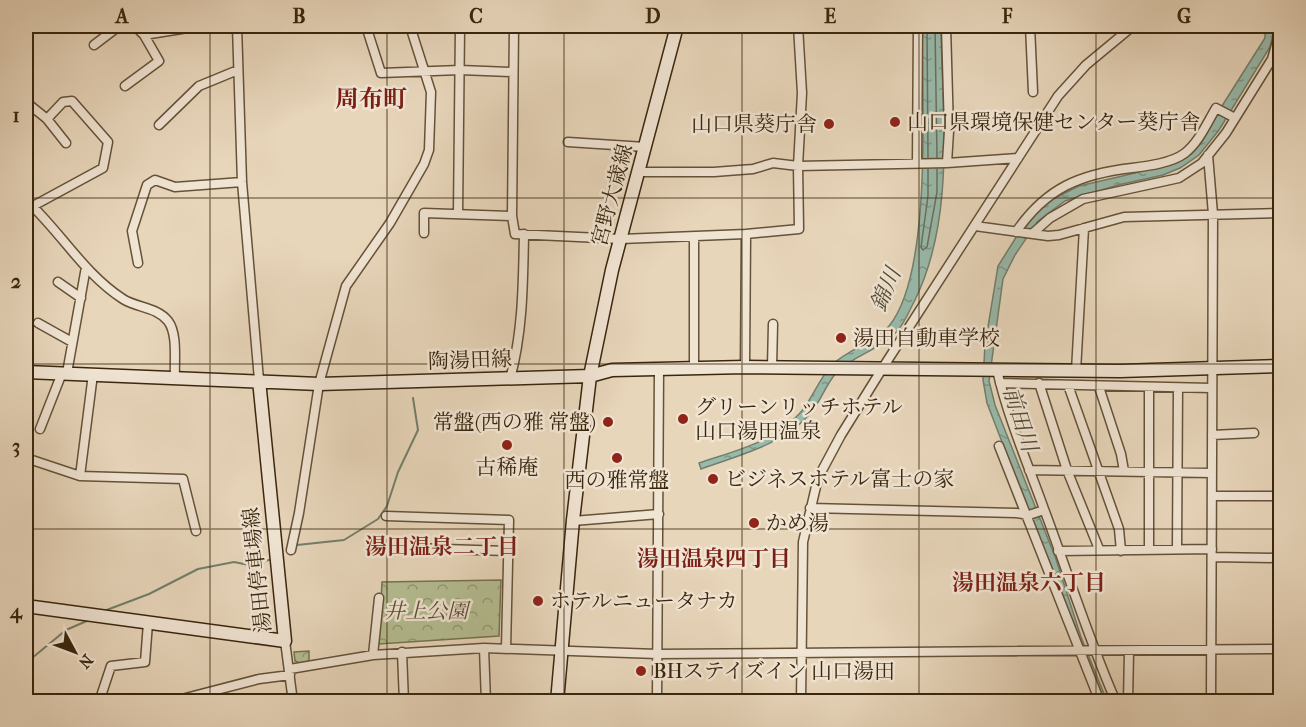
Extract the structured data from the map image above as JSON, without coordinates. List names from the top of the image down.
{
  "streets": {
    "main road": ["宮野大歳線", "陶湯田線", "湯田停車場線"]
  },
  "crossings": [
    ["宮野大歳線", "陶湯田線"],
    ["陶湯田線", "湯田停車場線"]
  ],
  "districts": [
    "周布町",
    "湯田温泉二丁目",
    "湯田温泉四丁目",
    "湯田温泉六丁目"
  ],
  "water": ["錦川", "前田川"],
  "parks": ["井上公園"],
  "places": [
    "山口県環境保健センター葵庁舎",
    "山口県葵庁舎",
    "湯田自動車学校",
    "グリーンリッチホテル 山口湯田温泉",
    "常盤(西の雅 常盤)",
    "古稀庵",
    "西の雅常盤",
    "ビジネスホテル富士の家",
    "かめ湯",
    "ホテルニュータナカ",
    "BHステイズイン 山口湯田"
  ],
  "north": "bottom right",
  "grid": {
    "columns": [
      "A",
      "B",
      "C",
      "D",
      "E",
      "F",
      "G"
    ],
    "rows": [
      "1",
      "2",
      "3",
      "4"
    ]
  }
}
